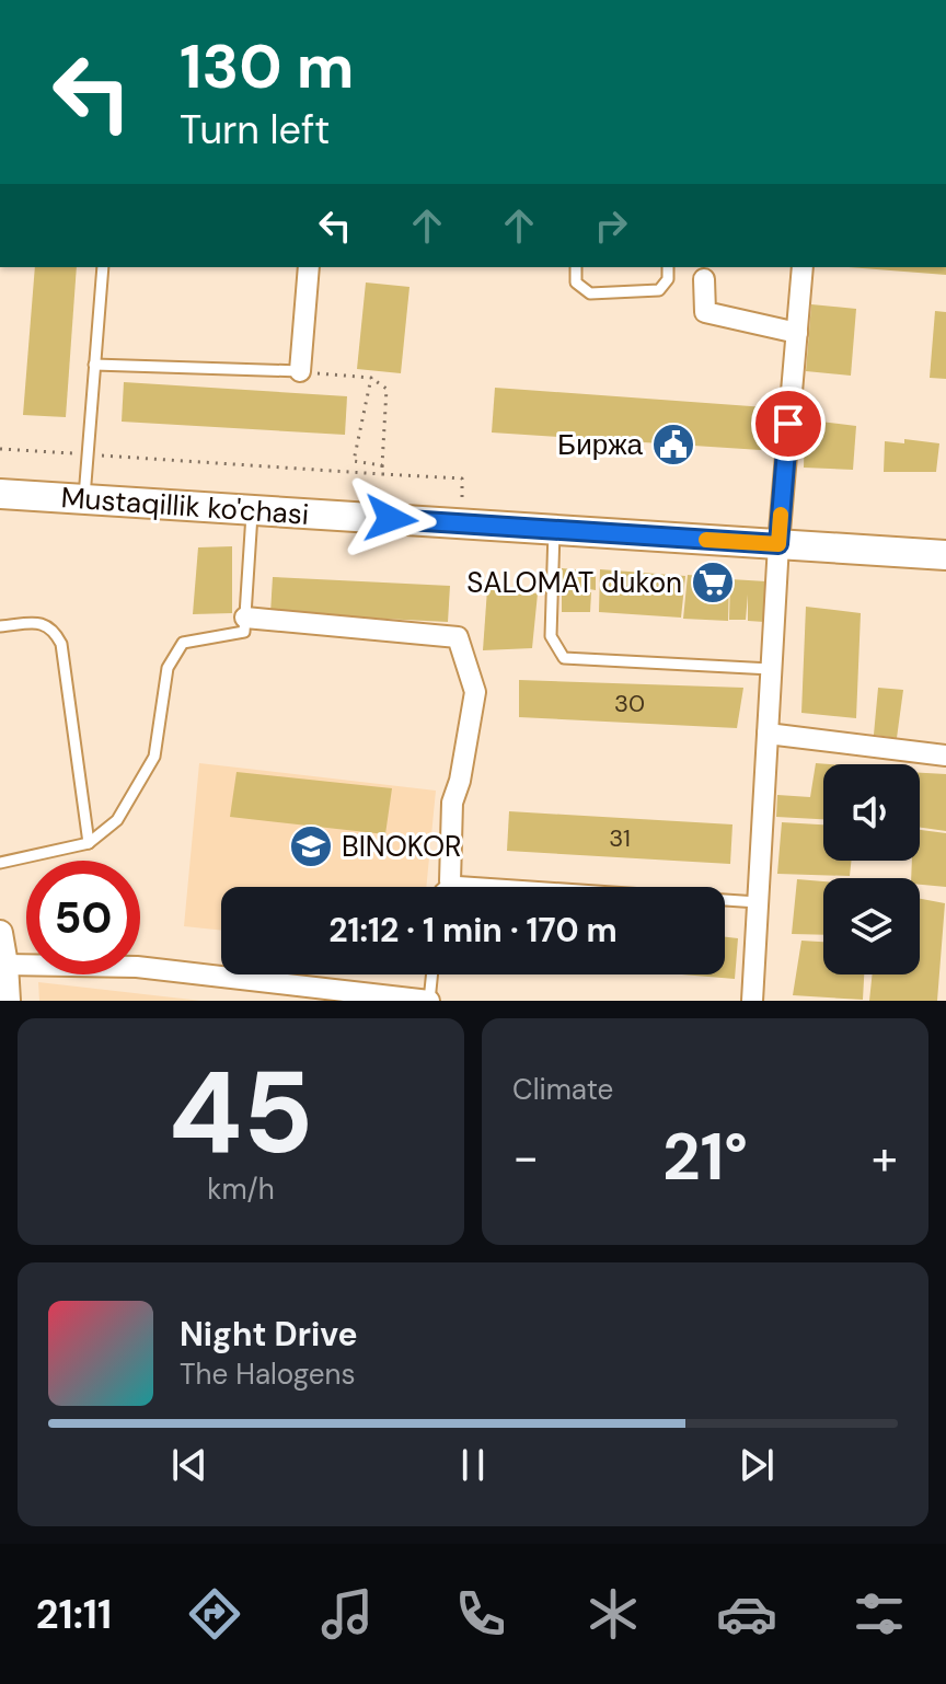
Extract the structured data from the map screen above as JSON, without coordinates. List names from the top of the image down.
{
  "streets": {
    "main road": ["Mustaqillik ko'chasi"]
  },
  "places": {
    "public building": ["Биржа"],
    "supermarket": ["SALOMAT dukon"],
    "school or university": ["BINOKOR"]
  },
  "house_numbers": ["30", "31"],
  "page": {
    "turn": ["130 m", "Turn left"],
    "limit": "50",
    "trip": "21:12 · 1 min · 170 m",
    "tile": [
      ["45", "km/h"],
      "Climate"
    ],
    "heat": ["−", "21°", "+"],
    "song": ["Night Drive", "The Halogens"],
    "tabs": "21:11"
  }
}
